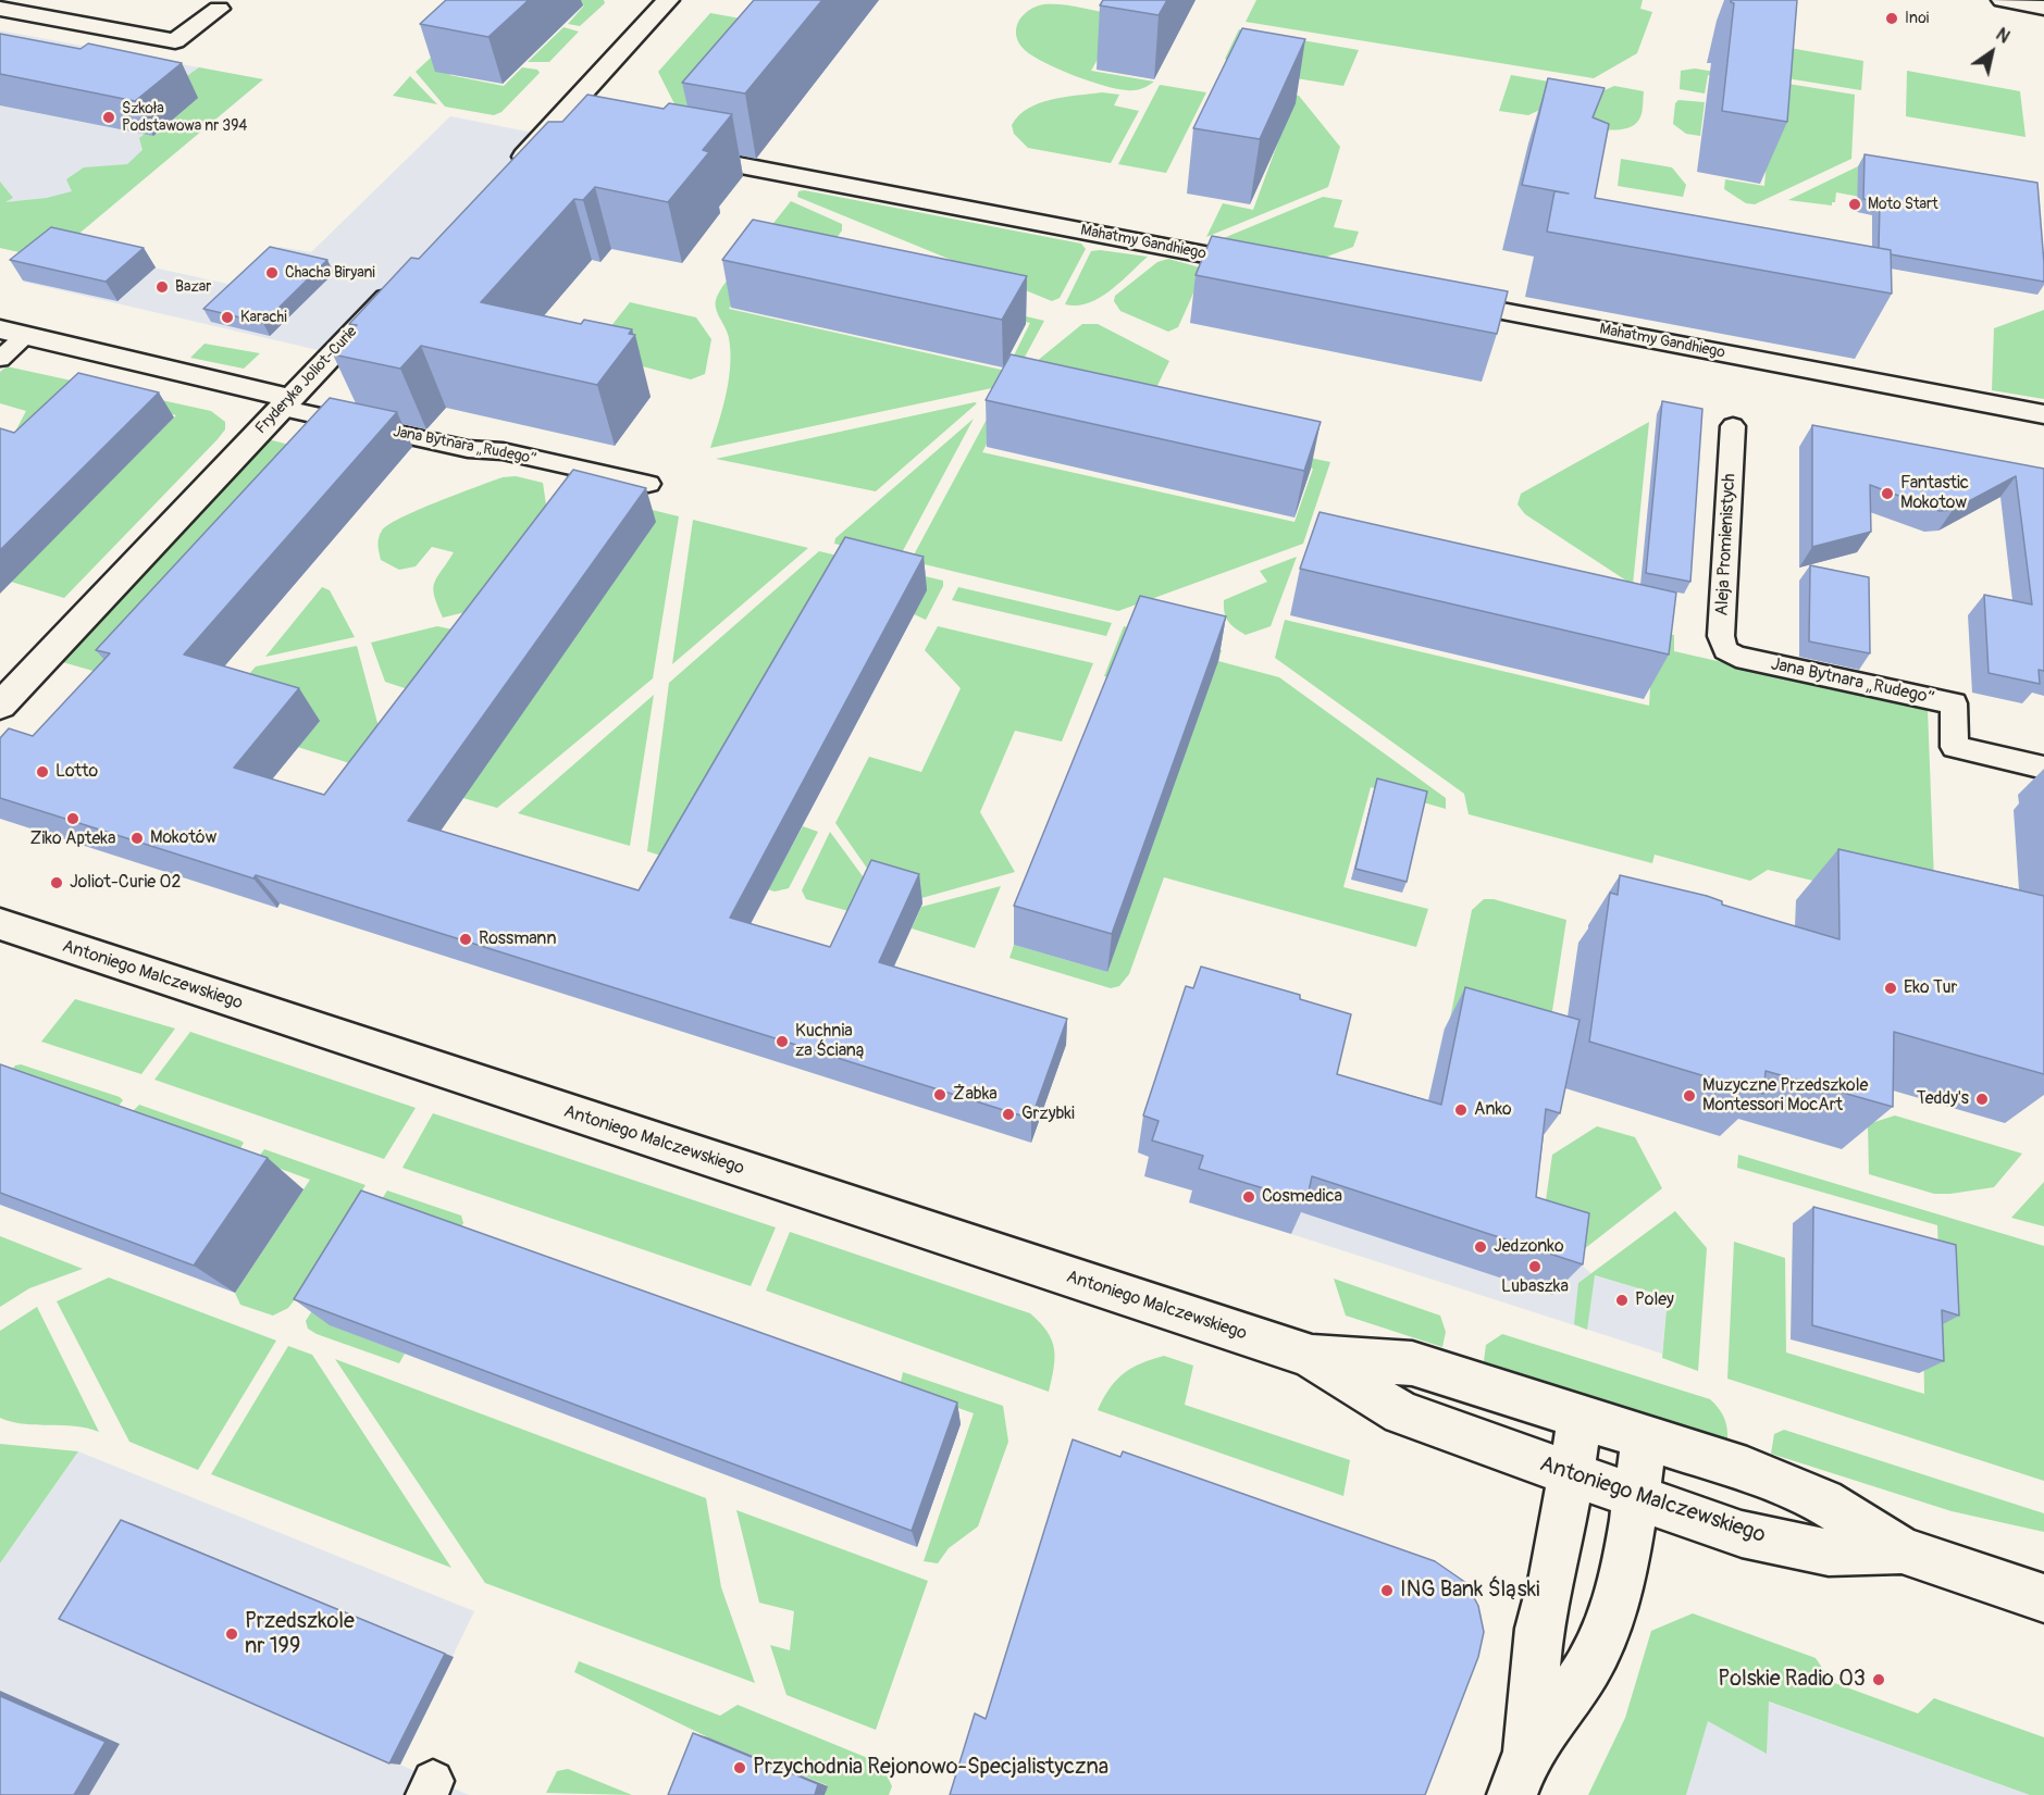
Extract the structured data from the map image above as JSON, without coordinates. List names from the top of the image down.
{
  "streets": {
    "street": [
      "Mahatmy Gandhiego",
      "Fryderyka Joliot-Curie",
      "Jana Bytnara „Rudego”",
      "Antoniego Malczewskiego"
    ],
    "lane": ["Aleja Promienistych"]
  },
  "crossings": [
    ["Fryderyka Joliot-Curie", "Jana Bytnara „Rudego”"],
    ["Jana Bytnara „Rudego”", "Aleja Promienistych"]
  ],
  "places": [
    "Inoi",
    "Szkoła Podstawowa nr 394",
    "Moto Start",
    "Chacha Biryani",
    "Bazar",
    "Karachi",
    "Fantastic Mokotow",
    "Lotto",
    "Ziko Apteka",
    "Mokotów",
    "Joliot-Curie 02",
    "Rossmann",
    "Eko Tur",
    "Kuchnia za Ścianą",
    "Żabka",
    "Muzyczne Przedszkole Montessori MocArt",
    "Teddy's",
    "Anko",
    "Grzybki",
    "Cosmedica",
    "Jedzonko",
    "Lubaszka",
    "Poley",
    "ING Bank Śląski",
    "Przedszkole nr 199",
    "Polskie Radio 03",
    "Przychodnia Rejonowo-Specjalistyczna"
  ],
  "north": "top right"
}
